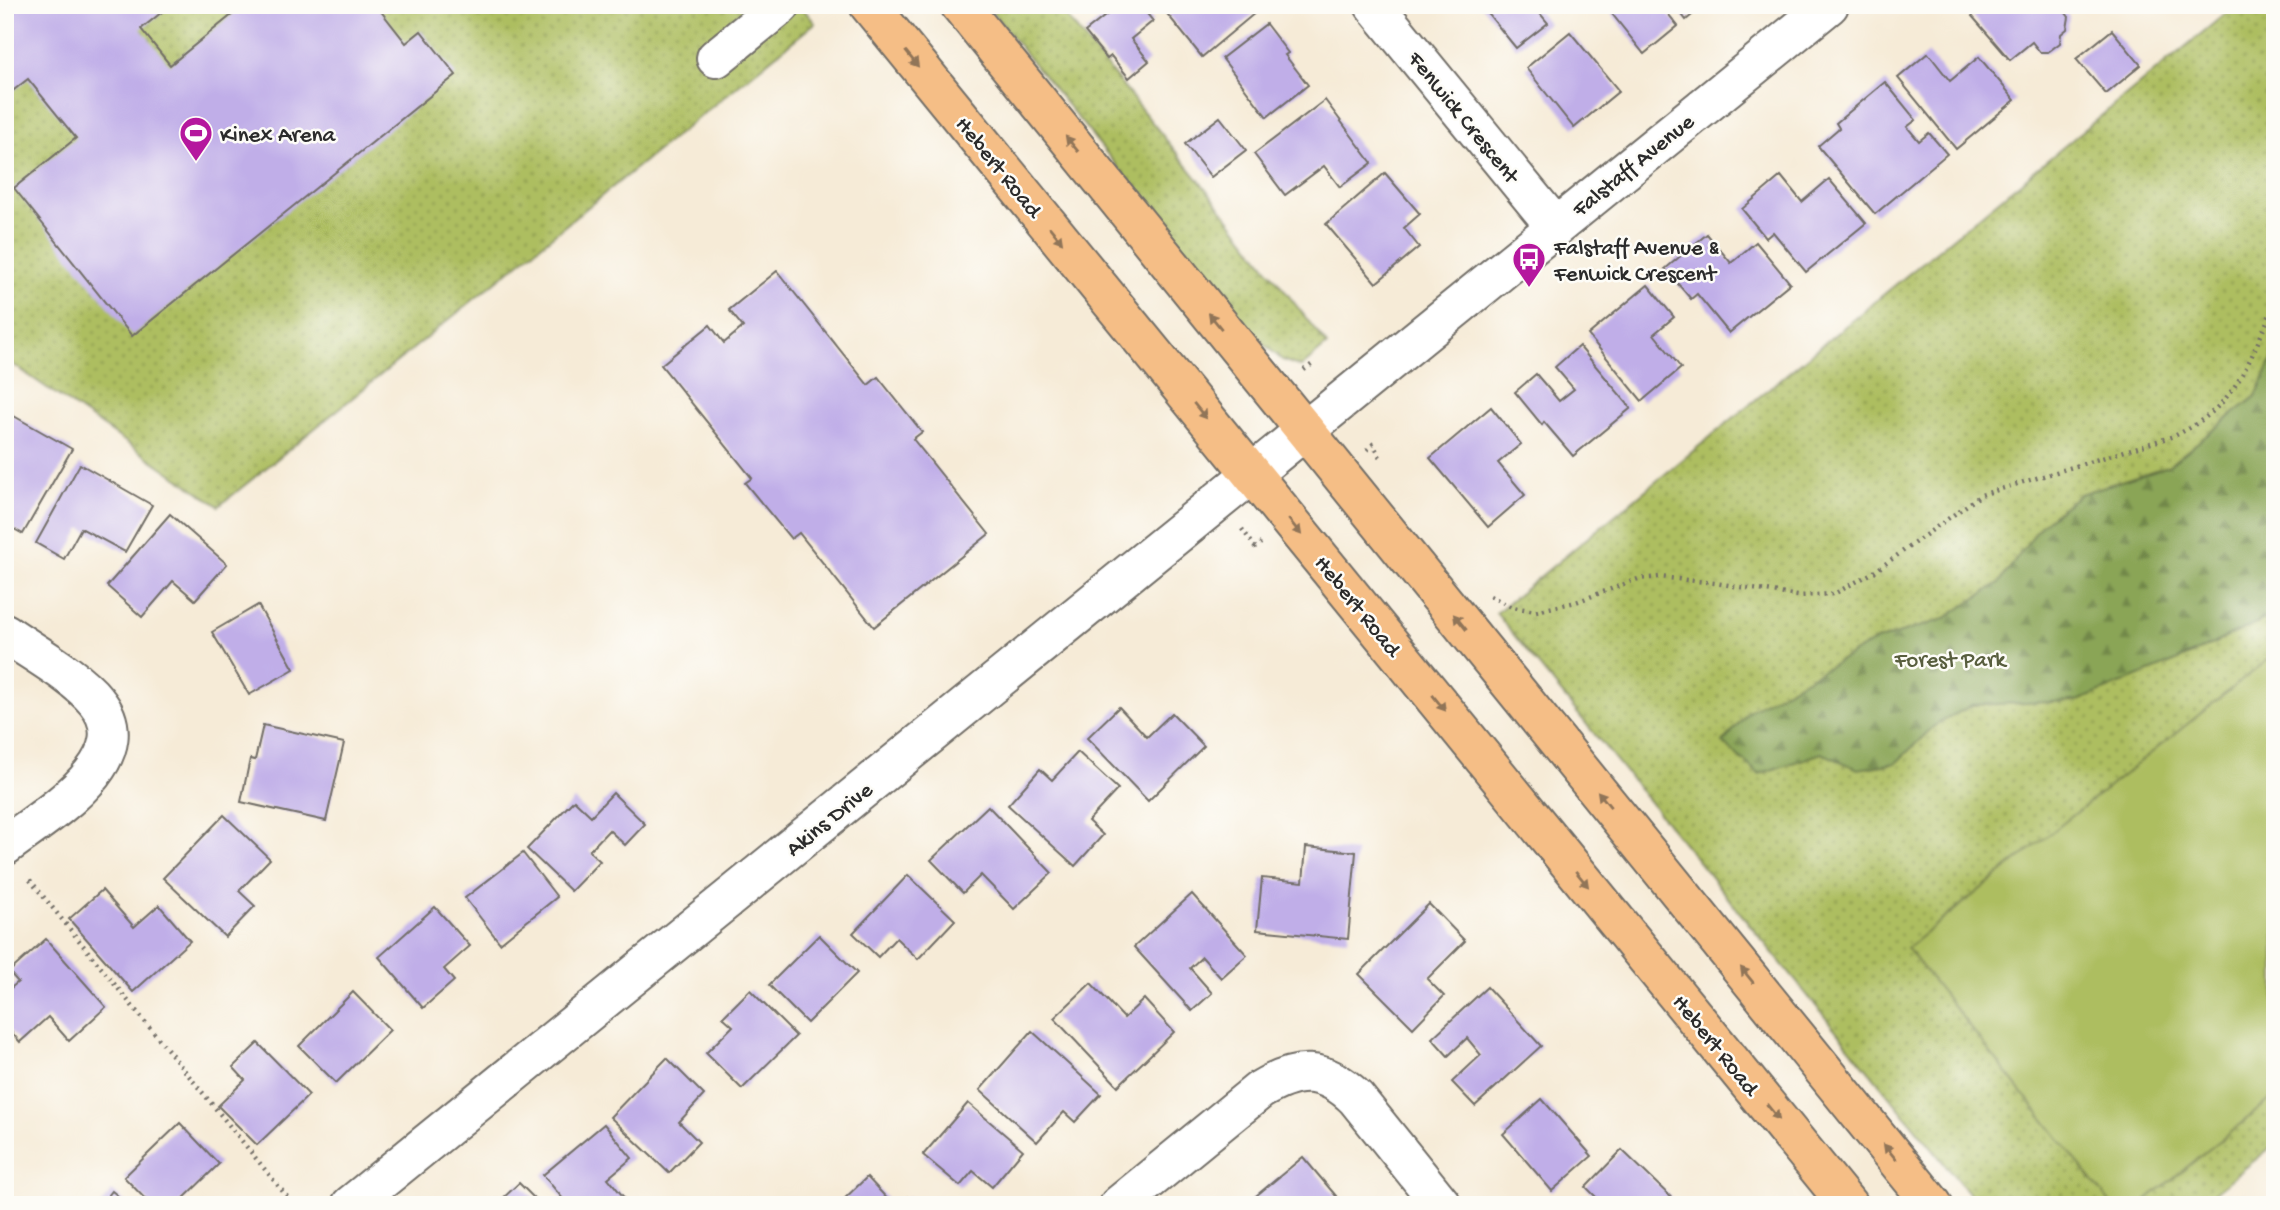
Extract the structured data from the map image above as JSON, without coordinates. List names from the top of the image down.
{
  "streets": {
    "main road": ["Hebert Road"],
    "street": ["Fenwick Crescent", "Falstaff Avenue", "Akins Drive"]
  },
  "crossings": [
    ["Fenwick Crescent", "Falstaff Avenue"],
    ["Falstaff Avenue", "Akins Drive"],
    ["Hebert Road", "Akins Drive"]
  ],
  "parks": ["Forest Park"],
  "places": {
    "sports": ["Kinex Arena"],
    "bus stop": ["Falstaff Avenue & Fenwick Crescent"]
  }
}
